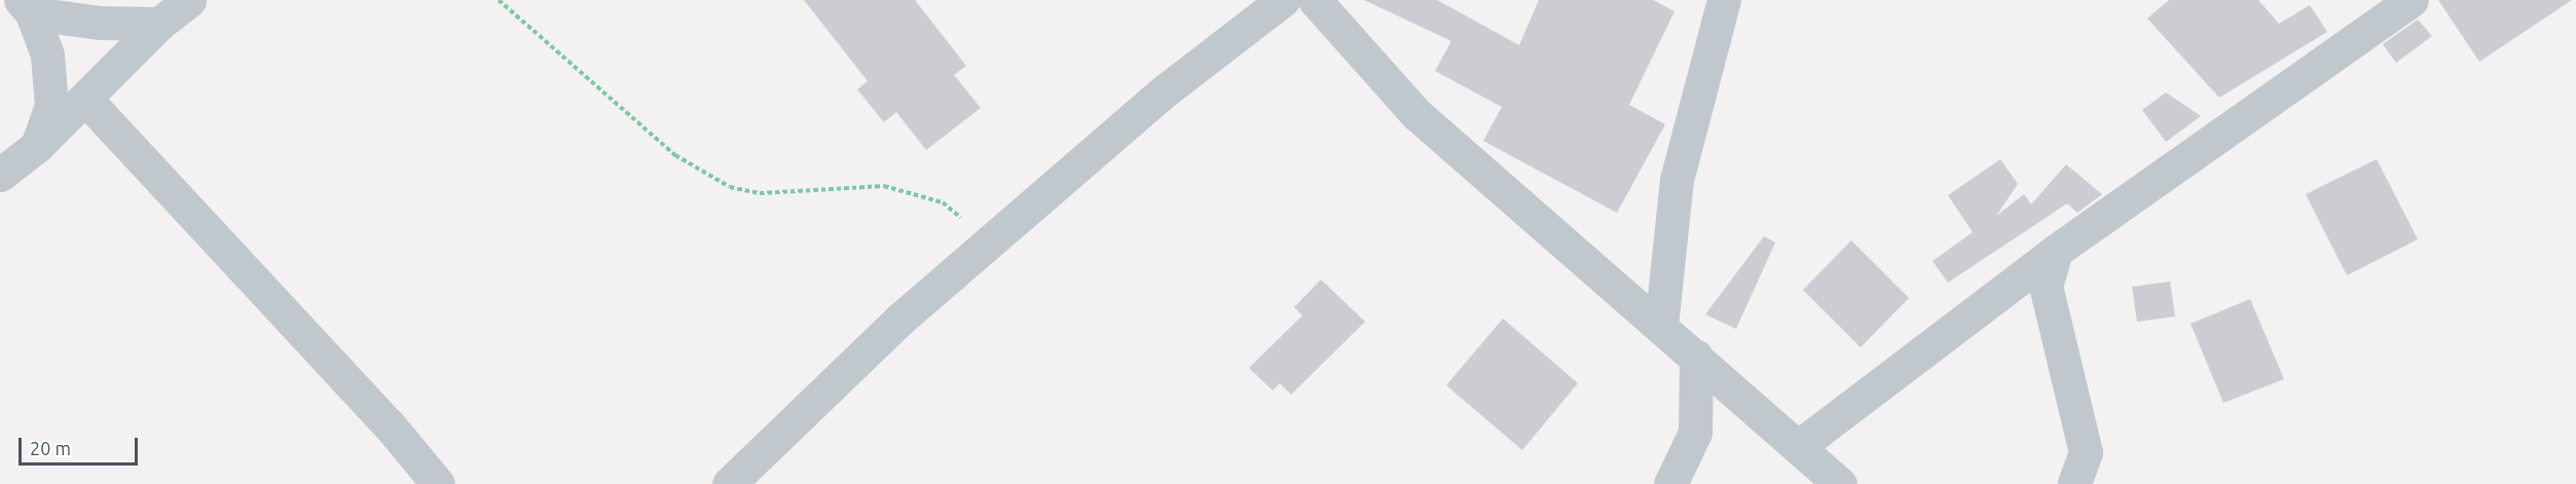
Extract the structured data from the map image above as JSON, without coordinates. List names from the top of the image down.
{
  "scale_bar": "20 m"
}
